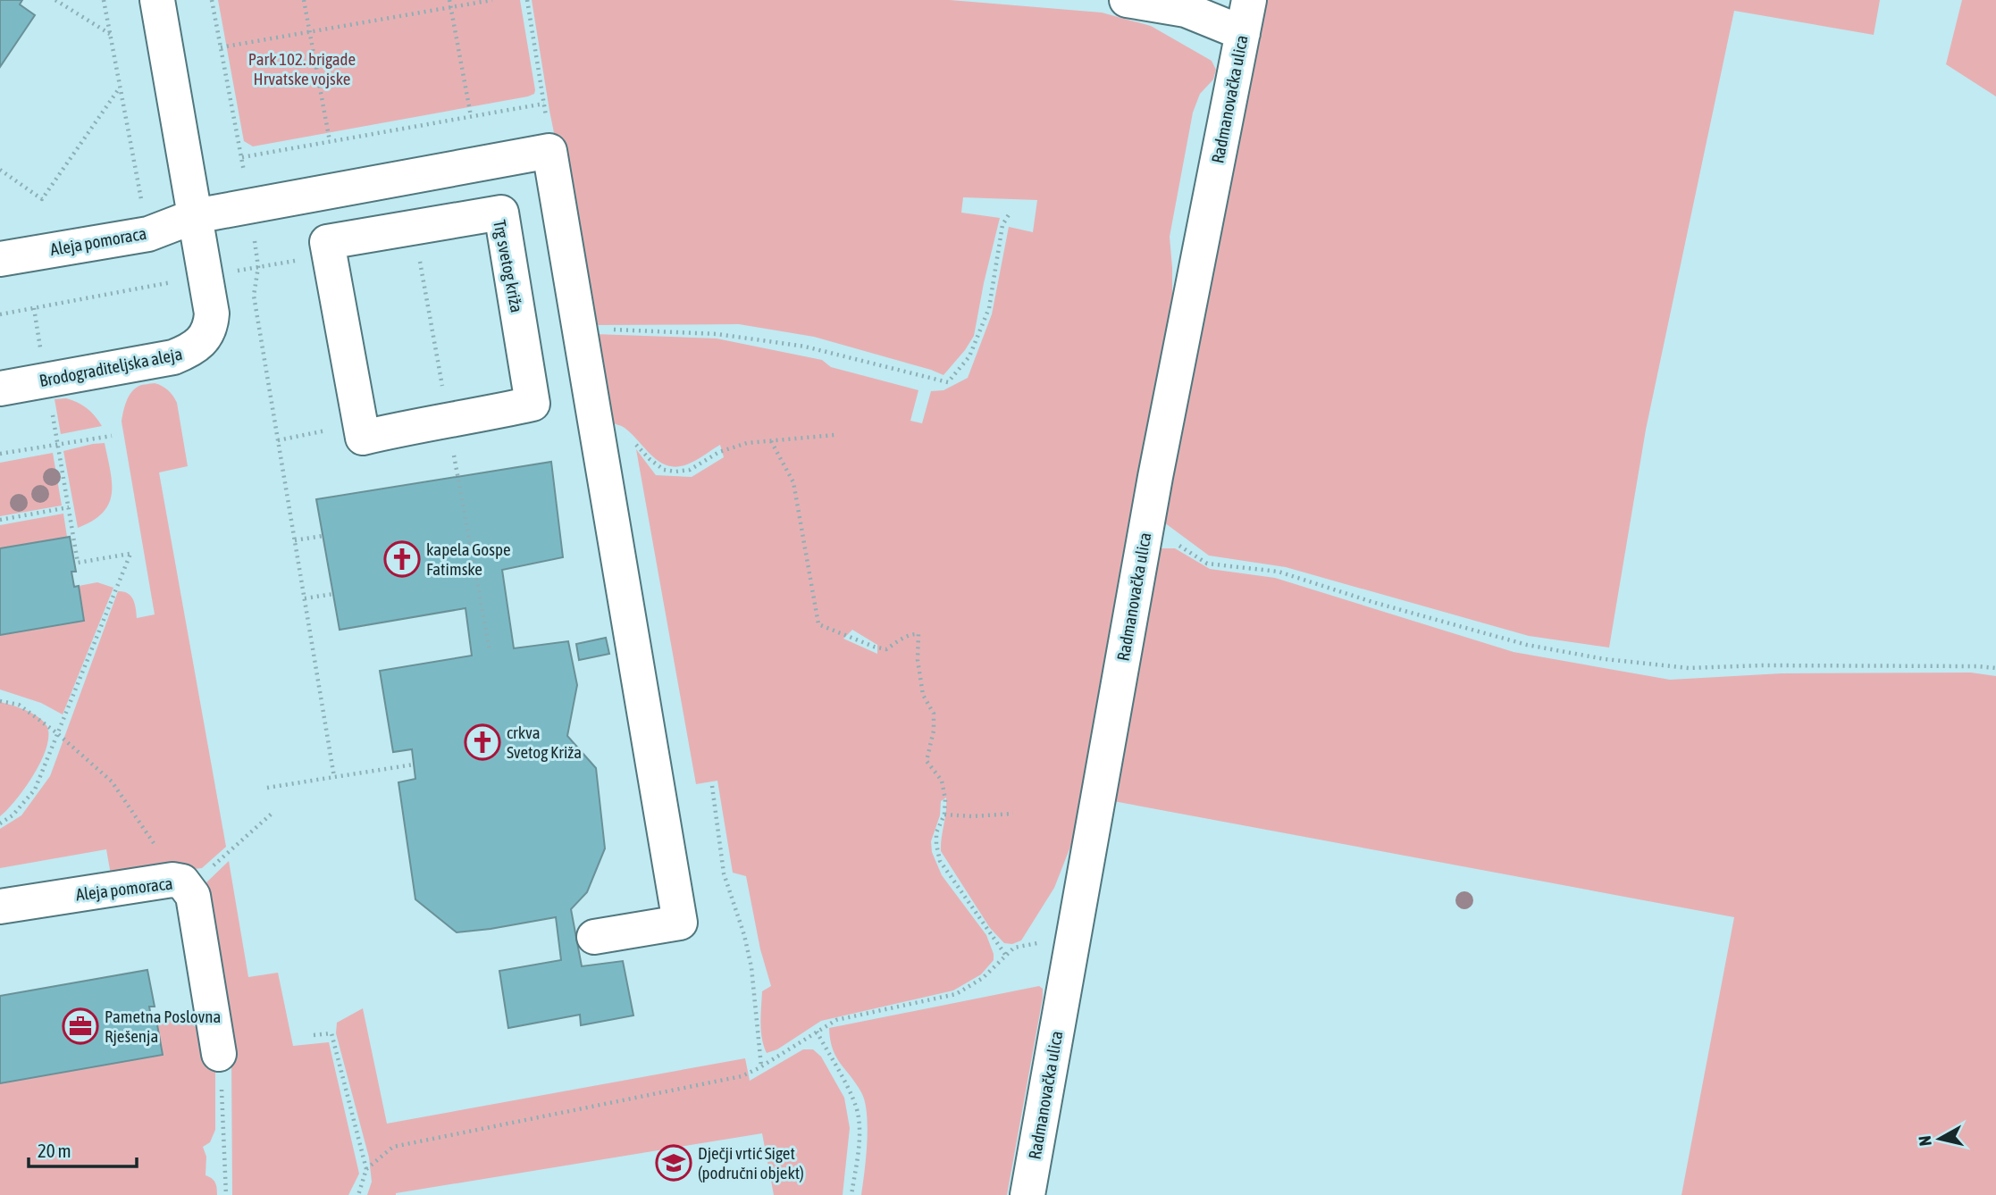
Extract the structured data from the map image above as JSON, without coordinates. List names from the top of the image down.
{
  "streets": {
    "street": [
      "Radmanovačka ulica",
      "Aleja pomoraca",
      "Trg svetog križa",
      "Brodograditeljska aleja"
    ]
  },
  "crossings": [
    ["Aleja pomoraca", "Brodograditeljska aleja"]
  ],
  "parks": ["Park 102. brigade Hrvatske vojske"],
  "places": {
    "church": ["kapela Gospe Fatimske", "crkva Svetog Križa"],
    "office": ["Pametna Poslovna Rješenja"],
    "school or university": ["Dječji vrtić Siget (područni objekt)"]
  },
  "scale_bar": "20 m",
  "north": "left"
}
